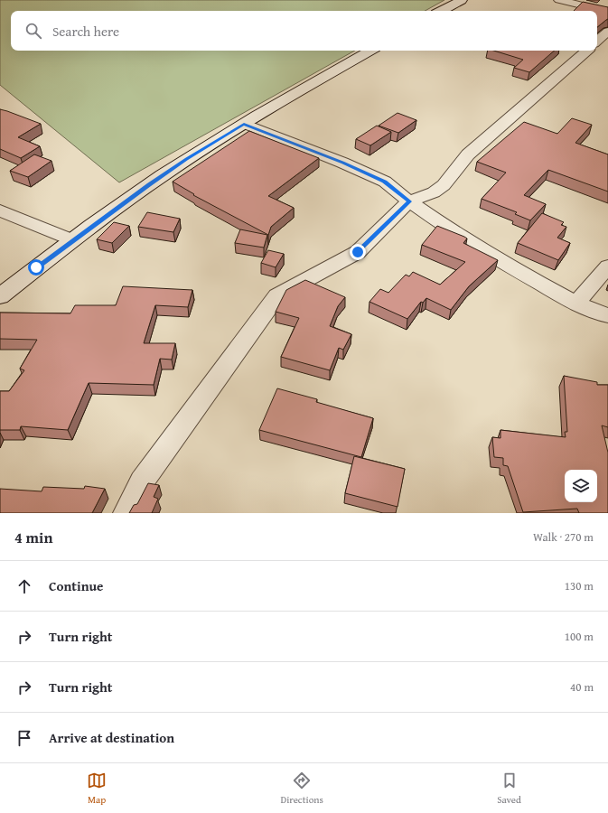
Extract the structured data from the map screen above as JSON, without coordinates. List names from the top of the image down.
{
  "page": {
    "search": "Search here",
    "heading": ["4 min", "Walk · 270 m"],
    "list": [
      ["Continue", "130 m"],
      ["Turn right", "100 m"],
      ["Turn right", "40 m"],
      "Arrive at destination"
    ],
    "nav": ["Map", "Directions", "Saved"]
  }
}
